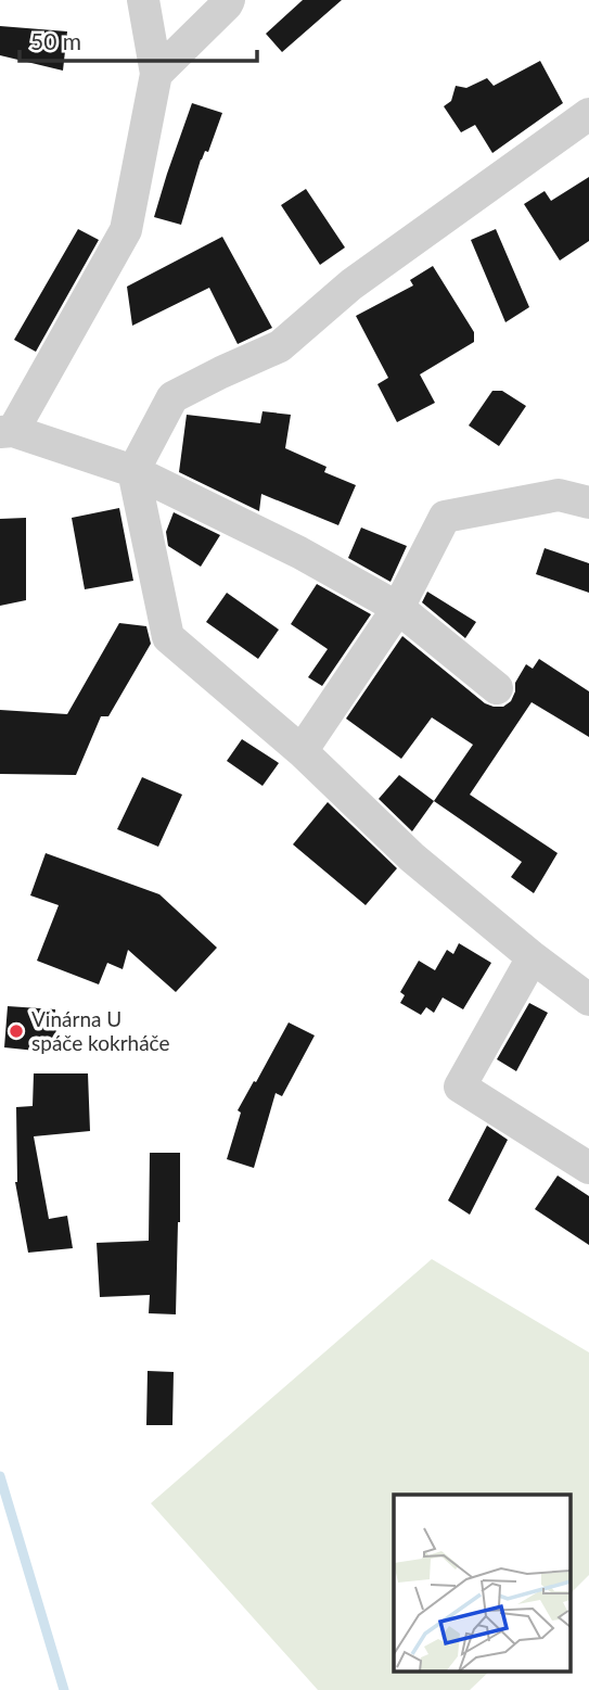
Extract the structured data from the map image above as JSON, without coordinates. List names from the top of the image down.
{
  "places": ["Vinárna U spáče kokrháče"],
  "scale_bar": "50 m"
}
